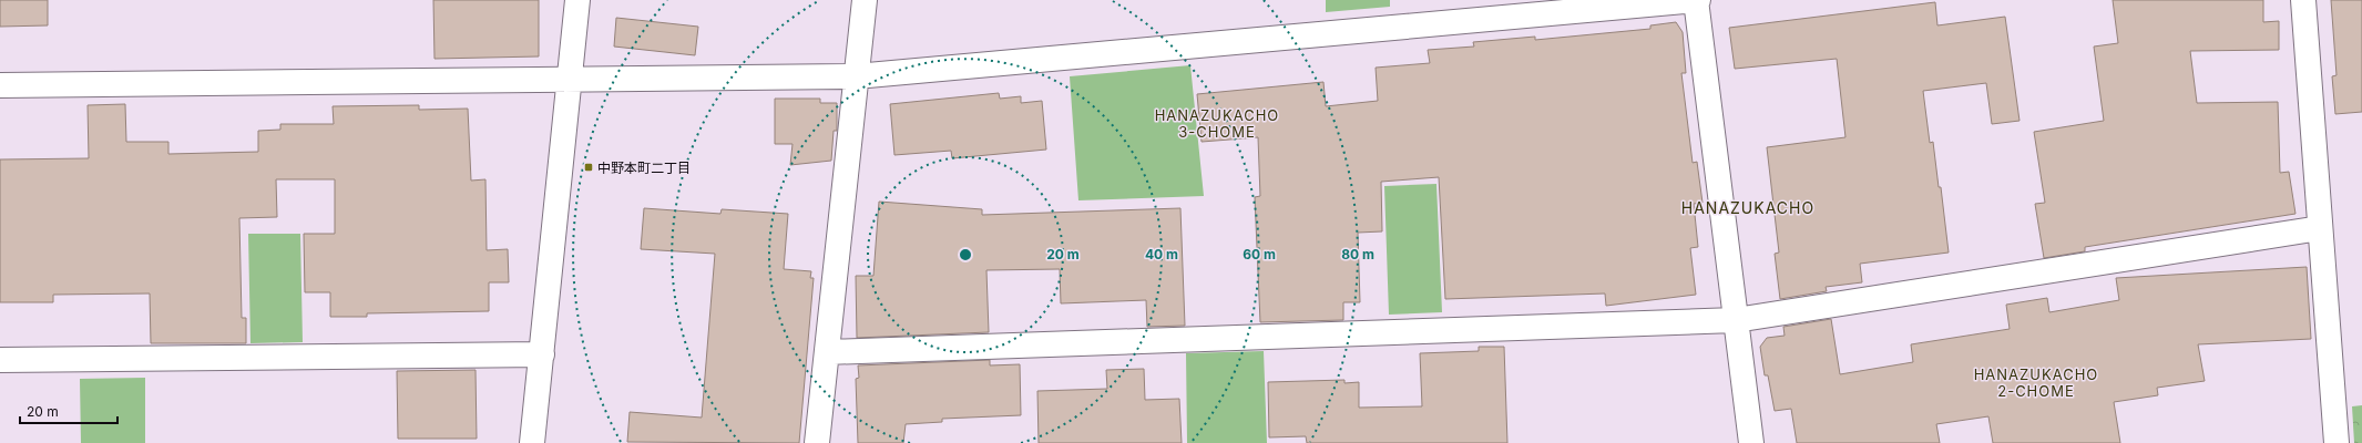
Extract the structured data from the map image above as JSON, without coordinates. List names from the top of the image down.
{
  "districts": ["HANAZUKACHO 3-CHOME", "HANAZUKACHO", "HANAZUKACHO 2-CHOME"],
  "places": {
    "transit": ["中野本町二丁目"]
  },
  "scale_bar": "20 m",
  "rings": [
    "20 m",
    "40 m",
    "60 m",
    "80 m"
  ]
}
